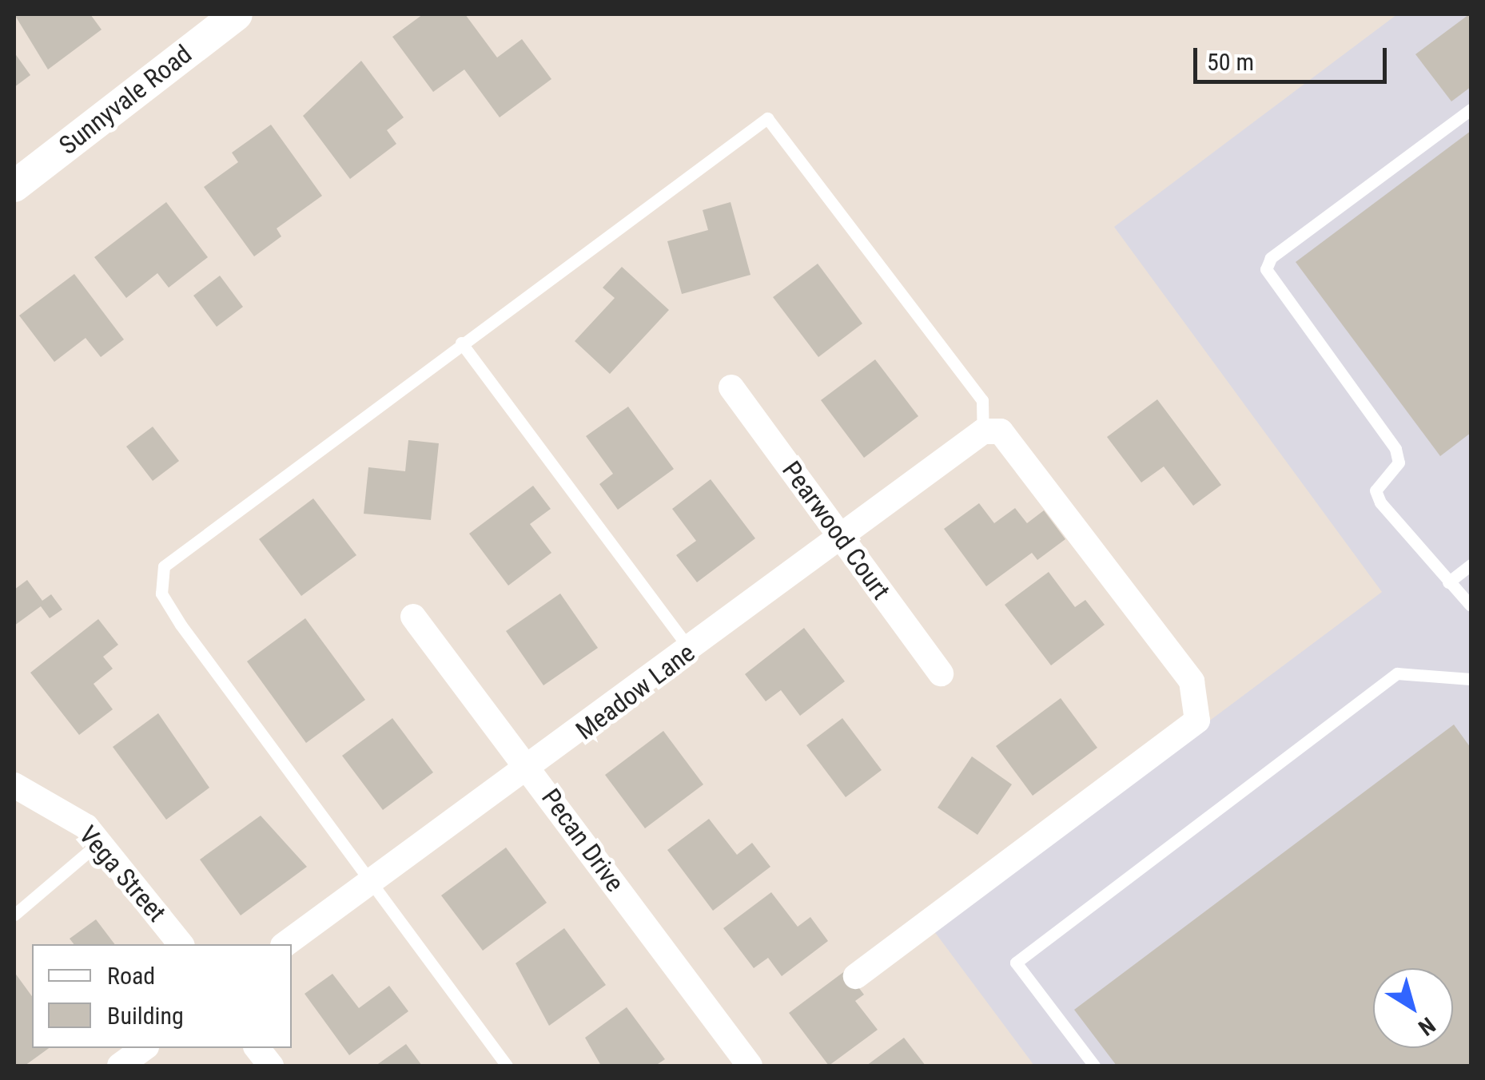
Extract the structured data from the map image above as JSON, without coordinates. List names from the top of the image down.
{
  "streets": {
    "street": [
      "Sunnyvale Road",
      "Pearwood Court",
      "Meadow Lane",
      "Pecan Drive",
      "Vega Street"
    ]
  },
  "crossings": [
    ["Pearwood Court", "Meadow Lane"],
    ["Meadow Lane", "Pecan Drive"]
  ],
  "legend": ["Road", "Building"],
  "scale_bar": "50 m",
  "north": "bottom right"
}
